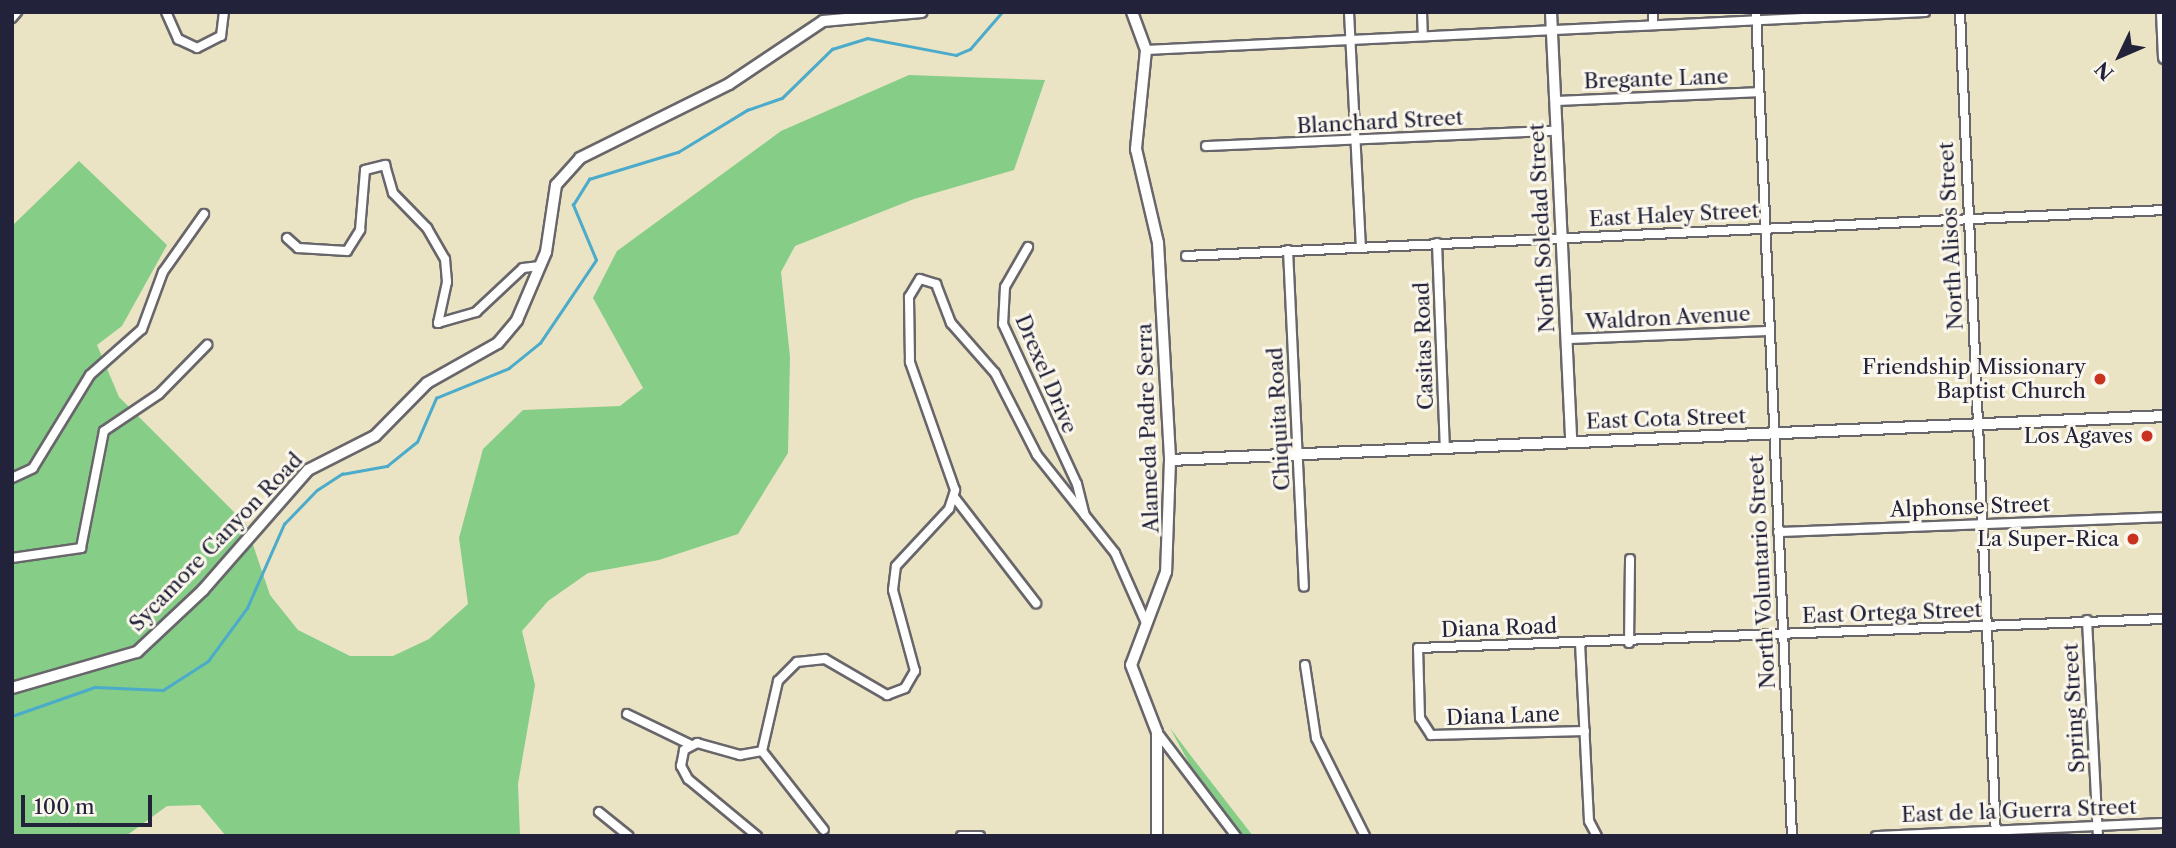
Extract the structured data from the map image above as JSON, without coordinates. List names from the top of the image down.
{
  "streets": {
    "main road": ["Sycamore Canyon Road"],
    "street": [
      "Bregante Lane",
      "Blanchard Street",
      "East Haley Street",
      "North Soledad Street",
      "North Alisos Street",
      "Waldron Avenue",
      "Casitas Road",
      "Drexel Drive",
      "Chiquita Road",
      "East Cota Street",
      "Alameda Padre Serra",
      "Alphonse Street",
      "North Voluntario Street",
      "East Ortega Street",
      "Diana Road",
      "Spring Street",
      "Diana Lane",
      "East de la Guerra Street"
    ]
  },
  "crossings": [
    ["Bregante Lane", "North Soledad Street"],
    ["Bregante Lane", "North Voluntario Street"],
    ["Blanchard Street", "North Soledad Street"],
    ["East Haley Street", "North Soledad Street"],
    ["East Haley Street", "North Alisos Street"],
    ["East Haley Street", "Casitas Road"],
    ["East Haley Street", "Chiquita Road"],
    ["East Haley Street", "North Voluntario Street"],
    ["North Soledad Street", "Waldron Avenue"],
    ["North Soledad Street", "East Cota Street"],
    ["North Alisos Street", "East Cota Street"],
    ["North Alisos Street", "Alphonse Street"],
    ["North Alisos Street", "East Ortega Street"],
    ["North Alisos Street", "East de la Guerra Street"],
    ["Waldron Avenue", "North Voluntario Street"],
    ["Casitas Road", "East Cota Street"],
    ["Chiquita Road", "East Cota Street"],
    ["East Cota Street", "Alameda Padre Serra"],
    ["East Cota Street", "North Voluntario Street"],
    ["Alphonse Street", "North Voluntario Street"],
    ["North Voluntario Street", "East Ortega Street"],
    ["East Ortega Street", "Diana Road"],
    ["East Ortega Street", "Spring Street"],
    ["Diana Road", "Diana Lane"],
    ["Spring Street", "East de la Guerra Street"]
  ],
  "places": ["Friendship Missionary Baptist Church", "Los Agaves", "La Super-Rica"],
  "scale_bar": "100 m",
  "north": "bottom left"
}
